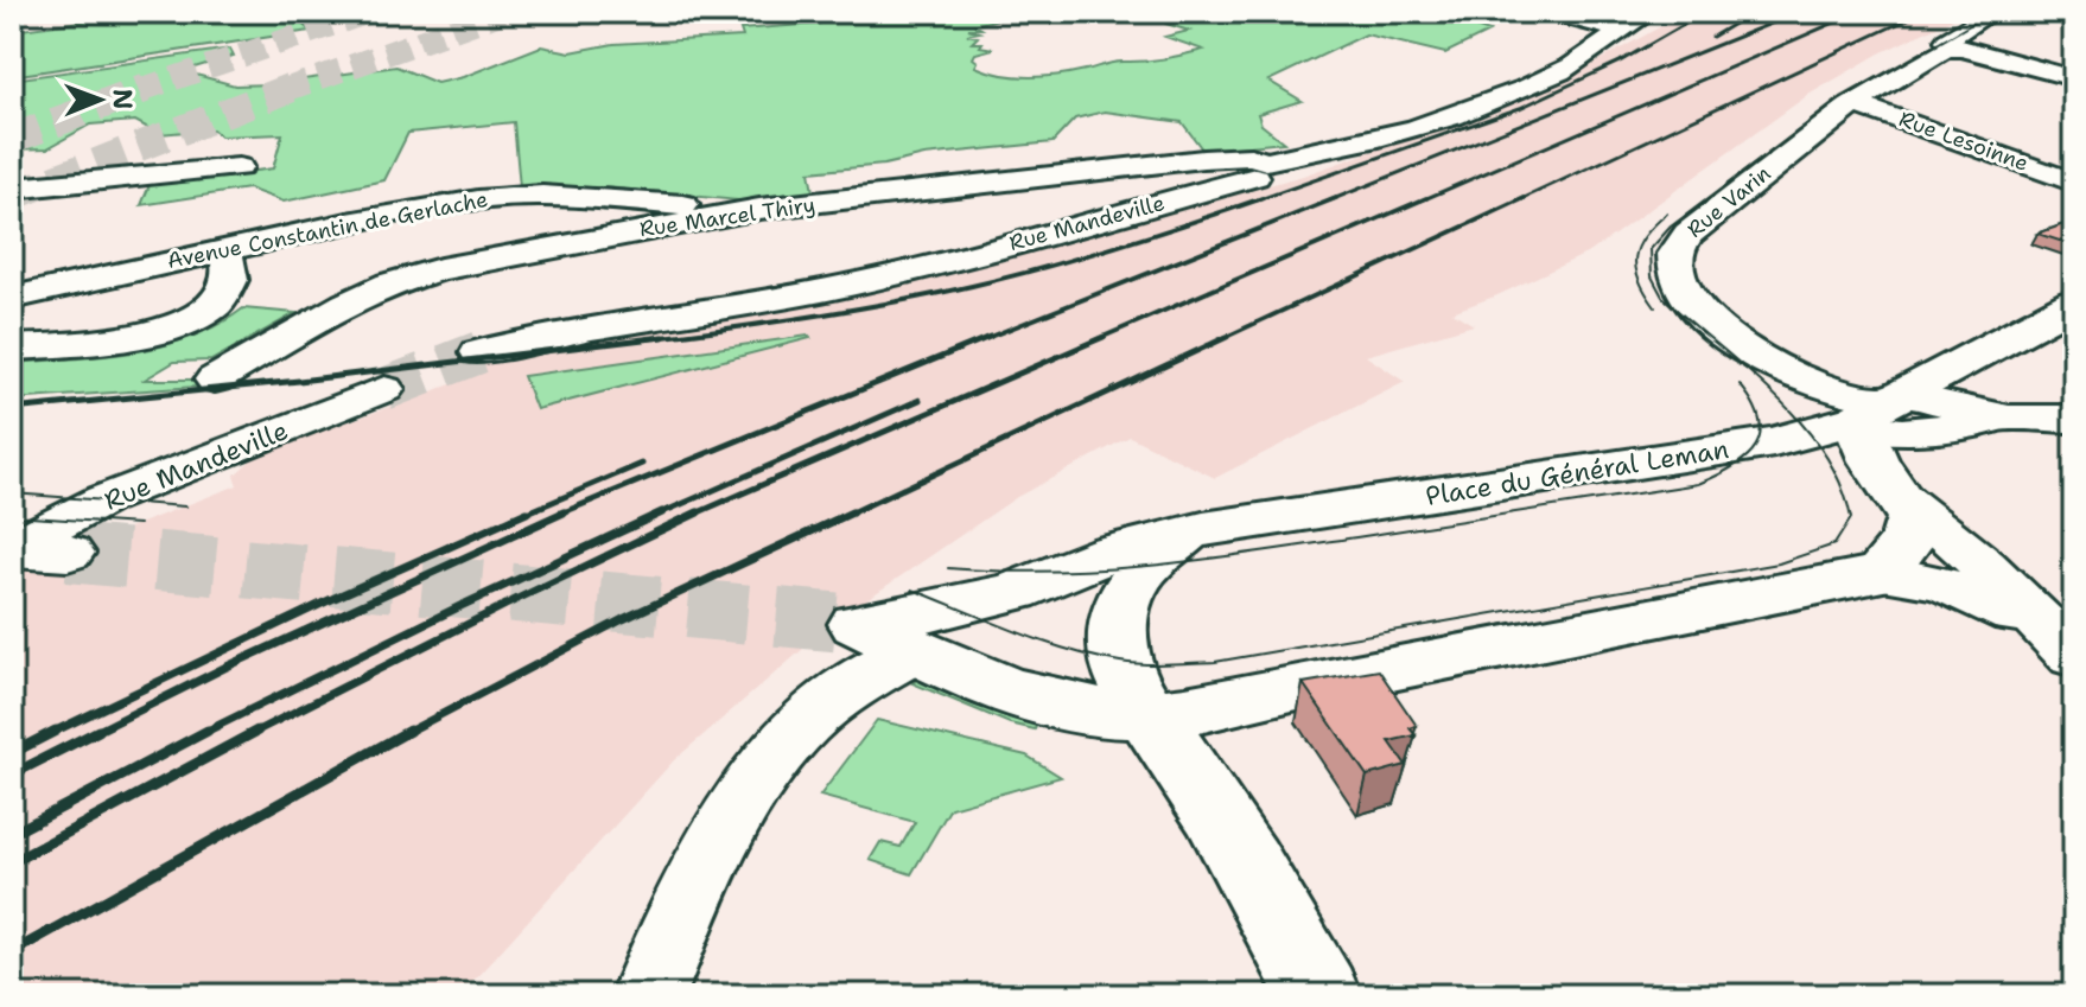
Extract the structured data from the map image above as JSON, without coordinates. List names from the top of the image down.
{
  "streets": {
    "street": [
      "Rue Lesoinne",
      "Rue Varin",
      "Rue Marcel Thiry",
      "Rue Mandeville",
      "Avenue Constantin de Gerlache",
      "Place du Général Leman"
    ]
  },
  "crossings": [
    ["Rue Lesoinne", "Rue Varin"],
    ["Rue Varin", "Place du Général Leman"],
    ["Rue Marcel Thiry", "Rue Mandeville"],
    ["Rue Marcel Thiry", "Avenue Constantin de Gerlache"]
  ],
  "north": "right"
}
